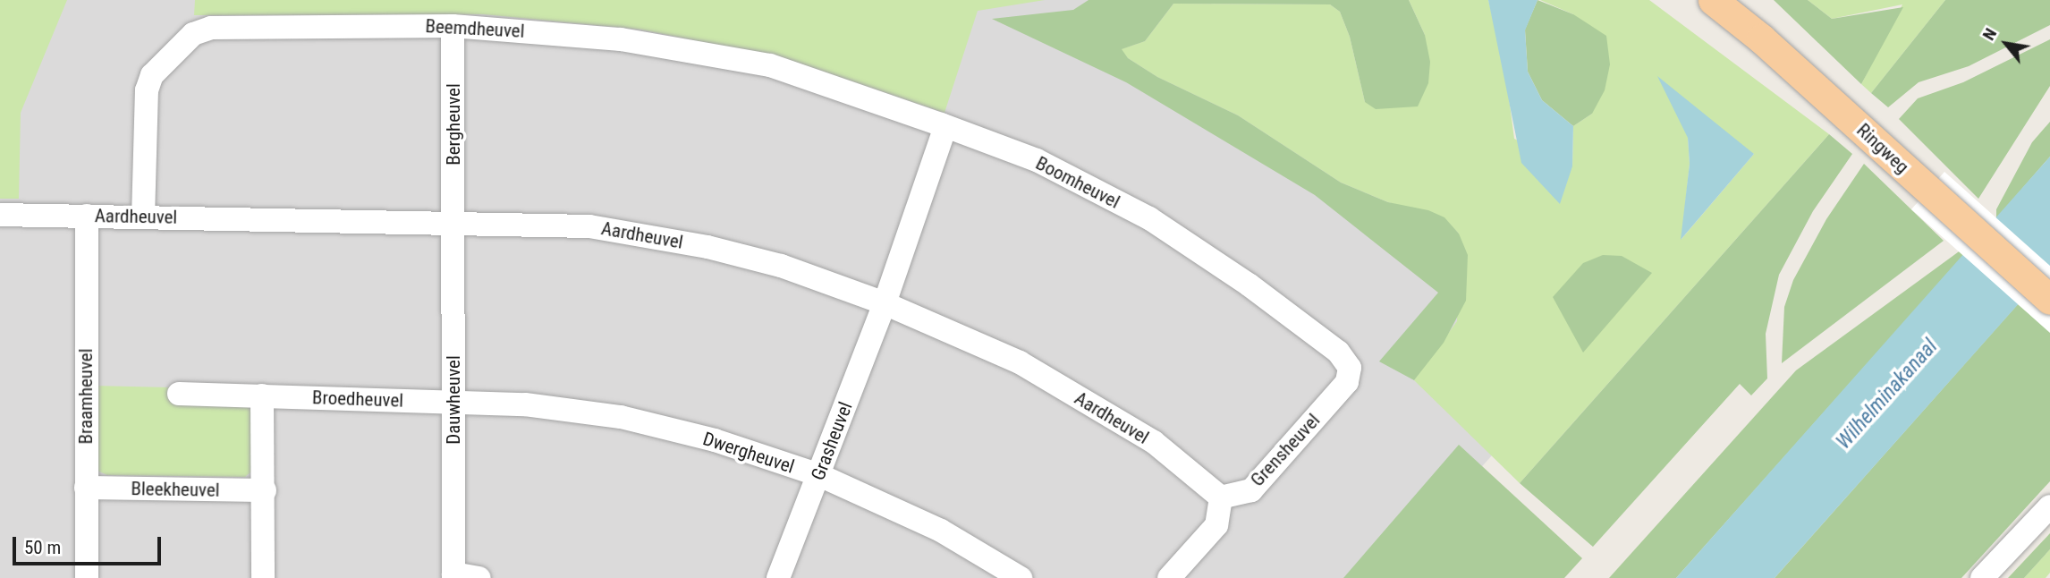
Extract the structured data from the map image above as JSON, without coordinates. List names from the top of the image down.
{
  "streets": {
    "main road": ["Ringweg"],
    "street": [
      "Beemdheuvel",
      "Bergheuvel",
      "Boomheuvel",
      "Aardheuvel",
      "Braamheuvel",
      "Broedheuvel",
      "Dauwheuvel",
      "Grasheuvel",
      "Grensheuvel",
      "Dwergheuvel",
      "Bleekheuvel"
    ]
  },
  "crossings": [
    ["Beemdheuvel", "Bergheuvel"],
    ["Beemdheuvel", "Boomheuvel"],
    ["Beemdheuvel", "Aardheuvel"],
    ["Bergheuvel", "Aardheuvel"],
    ["Bergheuvel", "Dauwheuvel"],
    ["Boomheuvel", "Grensheuvel"],
    ["Aardheuvel", "Braamheuvel"],
    ["Aardheuvel", "Dauwheuvel"],
    ["Aardheuvel", "Grasheuvel"],
    ["Aardheuvel", "Grensheuvel"],
    ["Braamheuvel", "Bleekheuvel"],
    ["Broedheuvel", "Dauwheuvel"],
    ["Broedheuvel", "Dwergheuvel"],
    ["Dauwheuvel", "Dwergheuvel"],
    ["Grasheuvel", "Dwergheuvel"]
  ],
  "water": ["Wilhelminakanaal"],
  "scale_bar": "50 m",
  "north": "top left"
}
